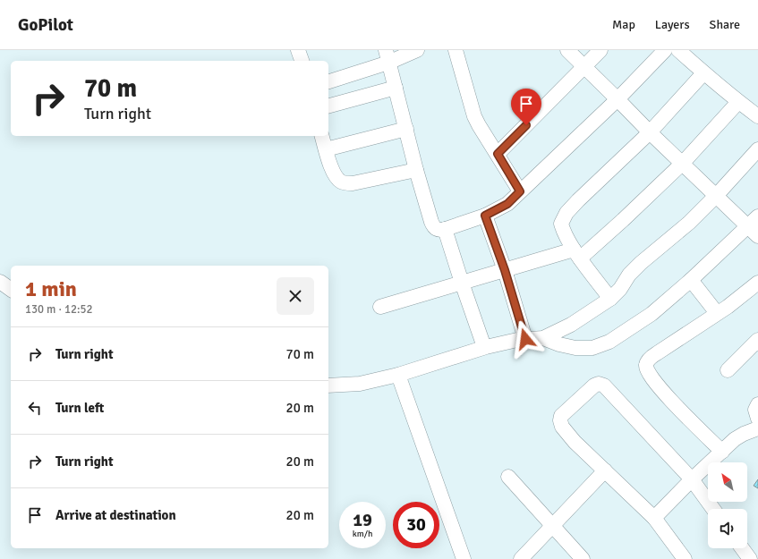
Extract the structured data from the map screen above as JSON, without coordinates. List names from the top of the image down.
{
  "north": "top left",
  "page": {
    "header": "GoPilot",
    "nav": ["Map", "Layers", "Share"],
    "turn": ["70 m", "Turn right"],
    "heading": ["1 min", "130 m · 12:52"],
    "list": [
      {
        "name": "Turn right",
        "value": "70 m"
      },
      {
        "name": "Turn left",
        "value": "20 m"
      },
      {
        "name": "Turn right",
        "value": "20 m"
      },
      {
        "name": "Arrive at destination",
        "value": "20 m"
      }
    ],
    "speed": "19 km/h",
    "limit": "30"
  }
}
